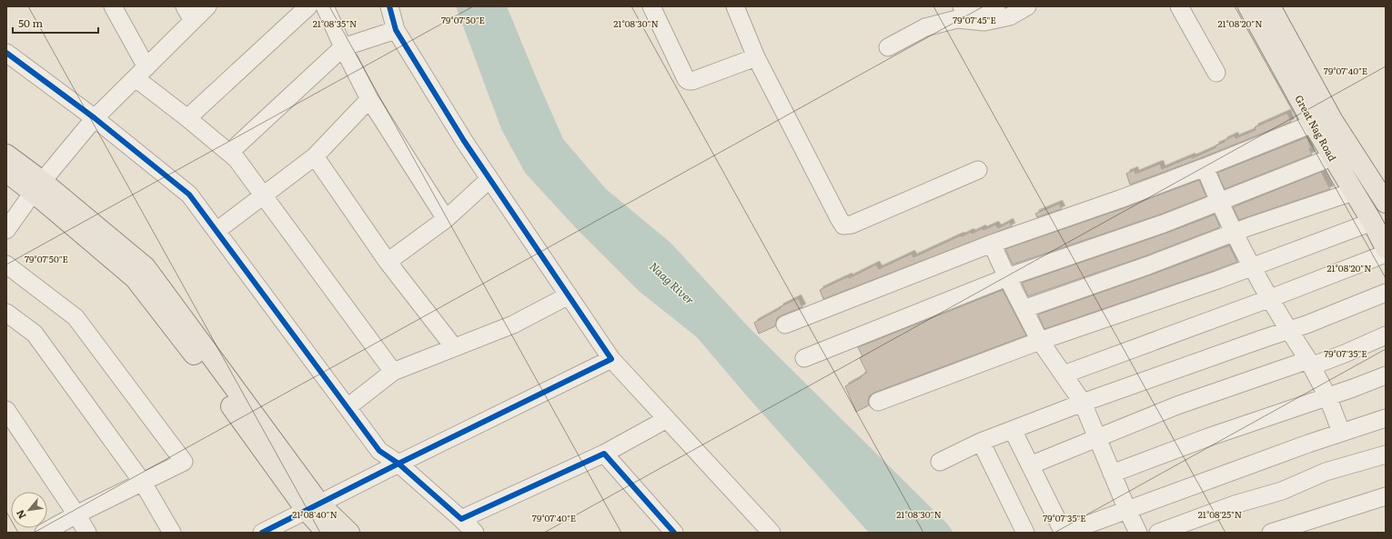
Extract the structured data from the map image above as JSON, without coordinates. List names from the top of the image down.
{
  "streets": {
    "main road": ["Great Nag Road"]
  },
  "water": ["Naag River"],
  "scale_bar": "50 m",
  "north": "bottom left",
  "coordinates": [
    "79°07'50\"E",
    "79°07'45\"E",
    "21°08'35\"N",
    "21°08'30\"N",
    "21°08'20\"N",
    "79°07'40\"E",
    "79°07'35\"E",
    "21°08'40\"N",
    "21°08'25\"N"
  ]
}
